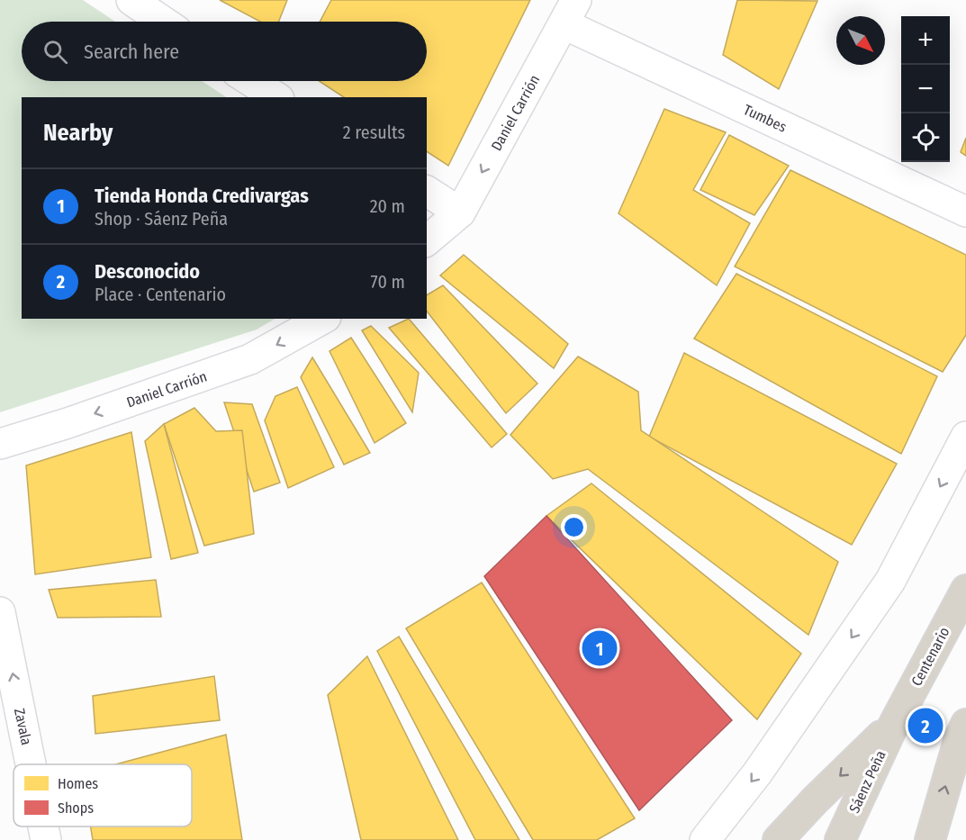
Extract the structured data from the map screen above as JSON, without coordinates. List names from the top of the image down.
{
  "streets": {
    "highway": ["Centenario", "Sáenz Peña"],
    "street": ["Daniel Carrión", "Tumbes", "Zavala"]
  },
  "crossings": [
    ["Daniel Carrión", "Tumbes"],
    ["Centenario", "Sáenz Peña"]
  ],
  "one_way": ["Daniel Carrión", "Zavala"],
  "legend": ["Homes", "Shops"],
  "north": "bottom right",
  "page": {
    "map_buttons": ["+", "−"],
    "search": "Search here",
    "heading": ["Nearby", "2 results"],
    "list": [
      {
        "mark": "1",
        "name": "Tienda Honda Credivargas",
        "note": "Shop · Sáenz Peña",
        "value": "20 m"
      },
      {
        "mark": "2",
        "name": "Desconocido",
        "note": "Place · Centenario",
        "value": "70 m"
      }
    ],
    "pins": ["1", "2"]
  }
}
